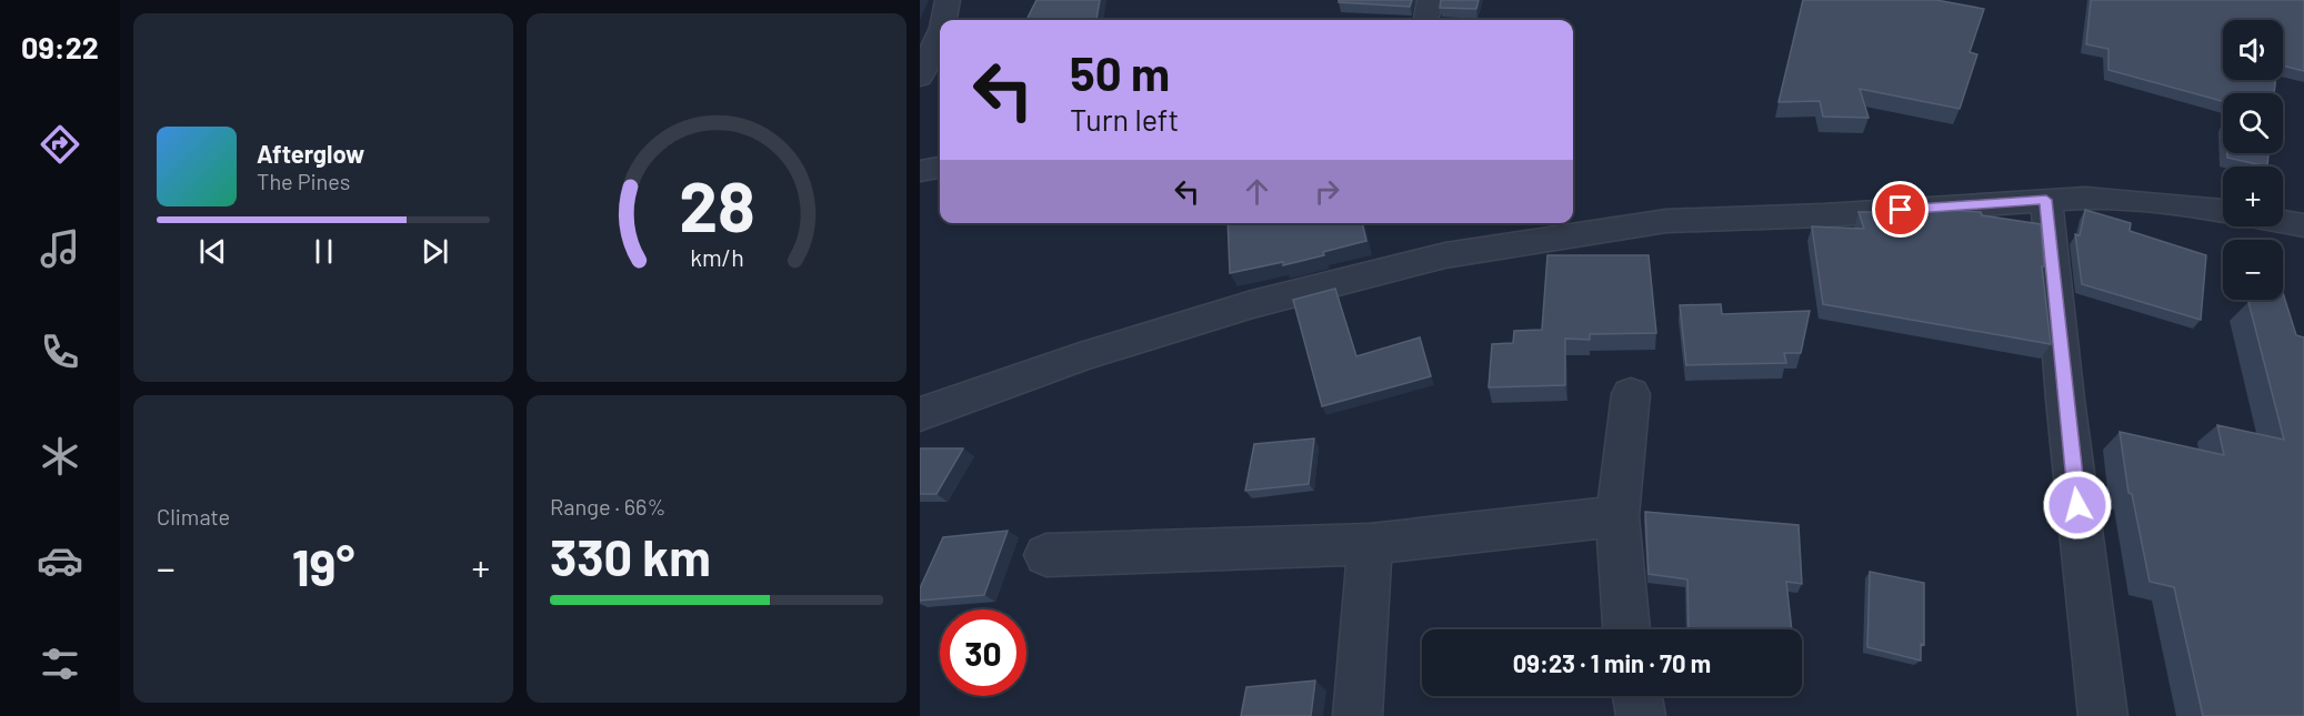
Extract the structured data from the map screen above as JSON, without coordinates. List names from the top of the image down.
{
  "page": {
    "tabs": "09:22",
    "map_buttons": ["+", "−"],
    "turn": ["50 m", "Turn left"],
    "song": ["Afterglow", "The Pines"],
    "tile": [
      "Climate",
      ["Range · 66%", "330 km"]
    ],
    "heat": ["−", "19°", "+"],
    "limit": "30",
    "trip": "09:23 · 1 min · 70 m",
    "gauge": ["28", "km/h"]
  }
}
